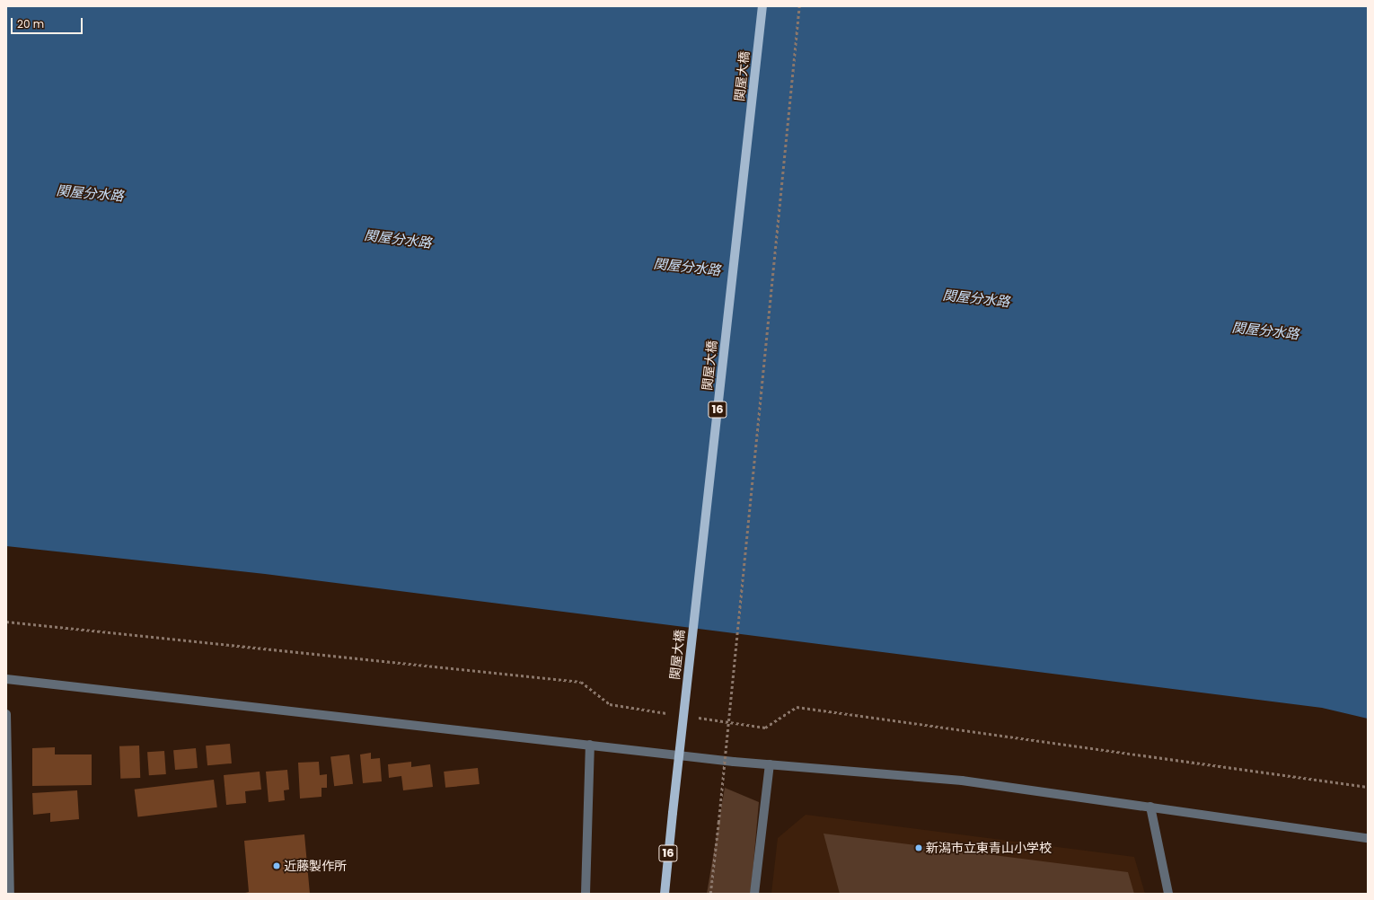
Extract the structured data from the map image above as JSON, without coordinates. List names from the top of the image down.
{
  "streets": {
    "main road": ["関屋大橋", "16"]
  },
  "water": ["関屋分水路"],
  "places": ["新潟市立東青山小学校", "近藤製作所"],
  "scale_bar": "20 m"
}
